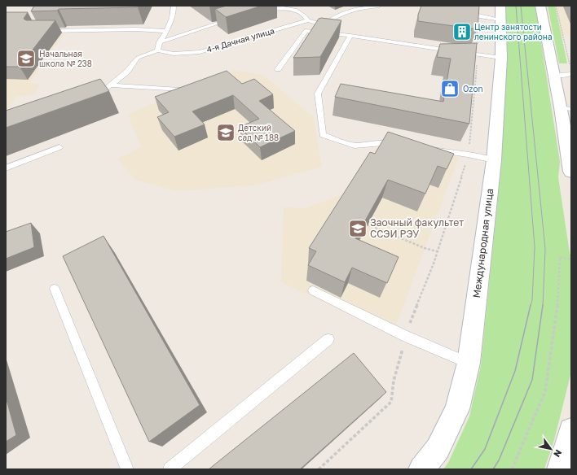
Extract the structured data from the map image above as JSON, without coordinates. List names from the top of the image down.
{
  "streets": {
    "street": ["Международная улица"],
    "lane": ["4-я Дачная улица"]
  },
  "places": {
    "building": ["Центр занятости ленинского района"],
    "school or university": ["Начальная школа № 238", "Детский сад № 188", "Заочный факультет ССЭИ РЭУ"],
    "shop": ["Ozon"]
  },
  "north": "bottom right"
}
